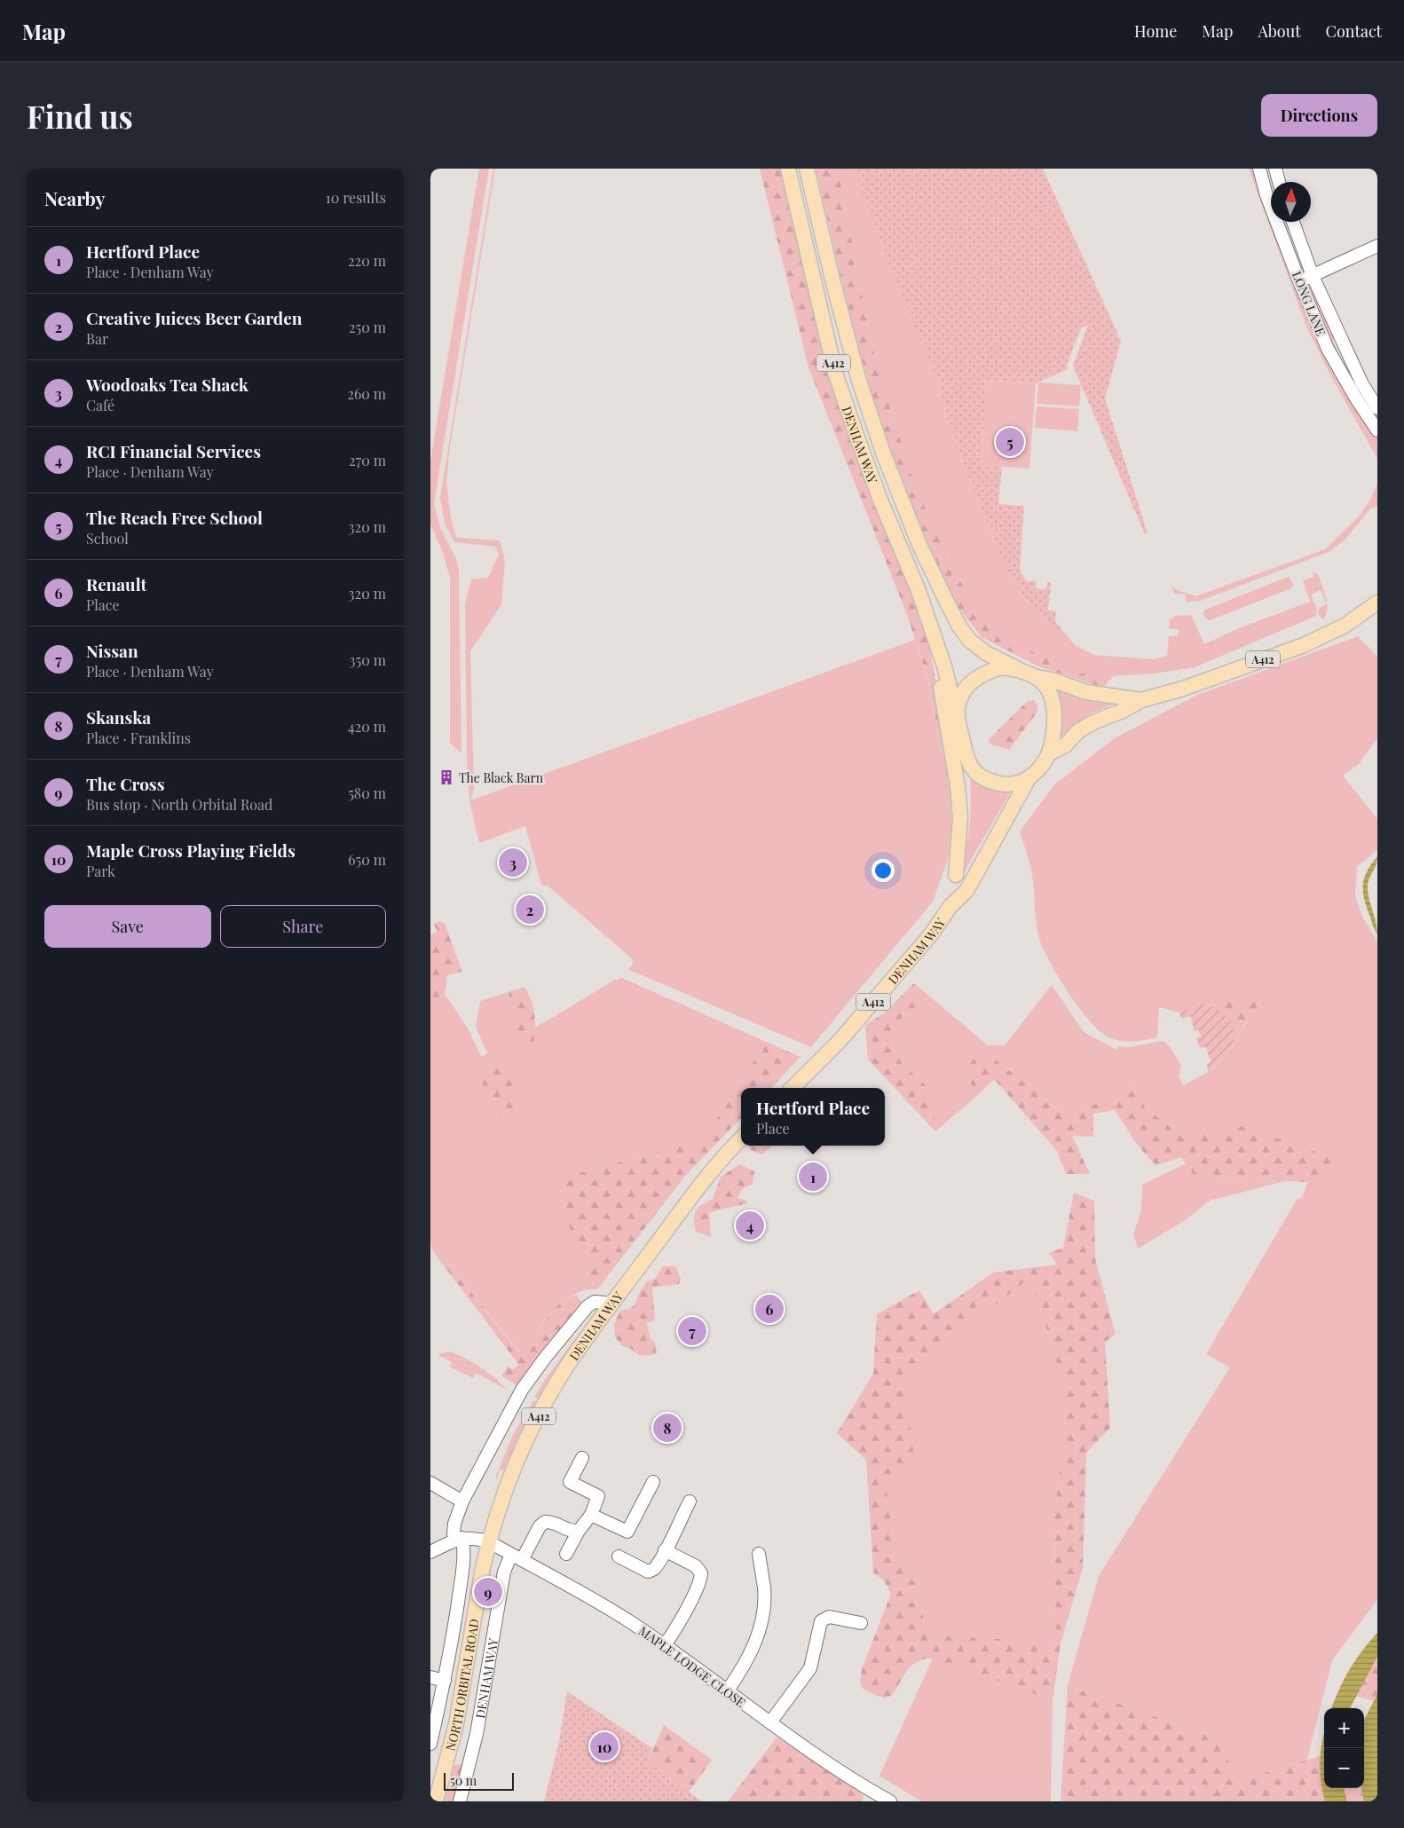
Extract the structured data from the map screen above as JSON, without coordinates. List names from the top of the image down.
{
  "streets": {
    "main road": ["A412", "DENHAM WAY", "NORTH ORBITAL ROAD"],
    "street": ["LONG LANE", "MAPLE LODGE CLOSE"]
  },
  "crossings": [
    ["A412", "DENHAM WAY"],
    ["DENHAM WAY", "MAPLE LODGE CLOSE"],
    ["DENHAM WAY", "NORTH ORBITAL ROAD"],
    ["MAPLE LODGE CLOSE", "NORTH ORBITAL ROAD"]
  ],
  "places": {
    "building": ["The Black Barn"]
  },
  "scale_bar": "50 m",
  "north": "top",
  "page": {
    "header": "Map",
    "nav": [
      "Home",
      "Map",
      "About",
      "Contact"
    ],
    "buttons": [
      "Directions",
      ["Save", "Share"]
    ],
    "title": "Find us",
    "heading": ["Nearby", "10 results"],
    "list": [
      {
        "mark": "1",
        "name": "Hertford Place",
        "note": "Place · Denham Way",
        "value": "220 m"
      },
      {
        "mark": "2",
        "name": "Creative Juices Beer Garden",
        "note": "Bar",
        "value": "250 m"
      },
      {
        "mark": "3",
        "name": "Woodoaks Tea Shack",
        "note": "Café",
        "value": "260 m"
      },
      {
        "mark": "4",
        "name": "RCI Financial Services",
        "note": "Place · Denham Way",
        "value": "270 m"
      },
      {
        "mark": "5",
        "name": "The Reach Free School",
        "note": "School",
        "value": "320 m"
      },
      {
        "mark": "6",
        "name": "Renault",
        "note": "Place",
        "value": "320 m"
      },
      {
        "mark": "7",
        "name": "Nissan",
        "note": "Place · Denham Way",
        "value": "350 m"
      },
      {
        "mark": "8",
        "name": "Skanska",
        "note": "Place · Franklins",
        "value": "420 m"
      },
      {
        "mark": "9",
        "name": "The Cross",
        "note": "Bus stop · North Orbital Road",
        "value": "580 m"
      },
      {
        "mark": "10",
        "name": "Maple Cross Playing Fields",
        "note": "Park",
        "value": "650 m"
      }
    ],
    "pins": [
      "5",
      "3",
      "2",
      "1",
      "4",
      "6",
      "7",
      "8",
      "9",
      "10"
    ],
    "popup": ["Hertford Place", "Place"],
    "map_buttons": ["+", "−"],
    "scale": "50 m"
  }
}
